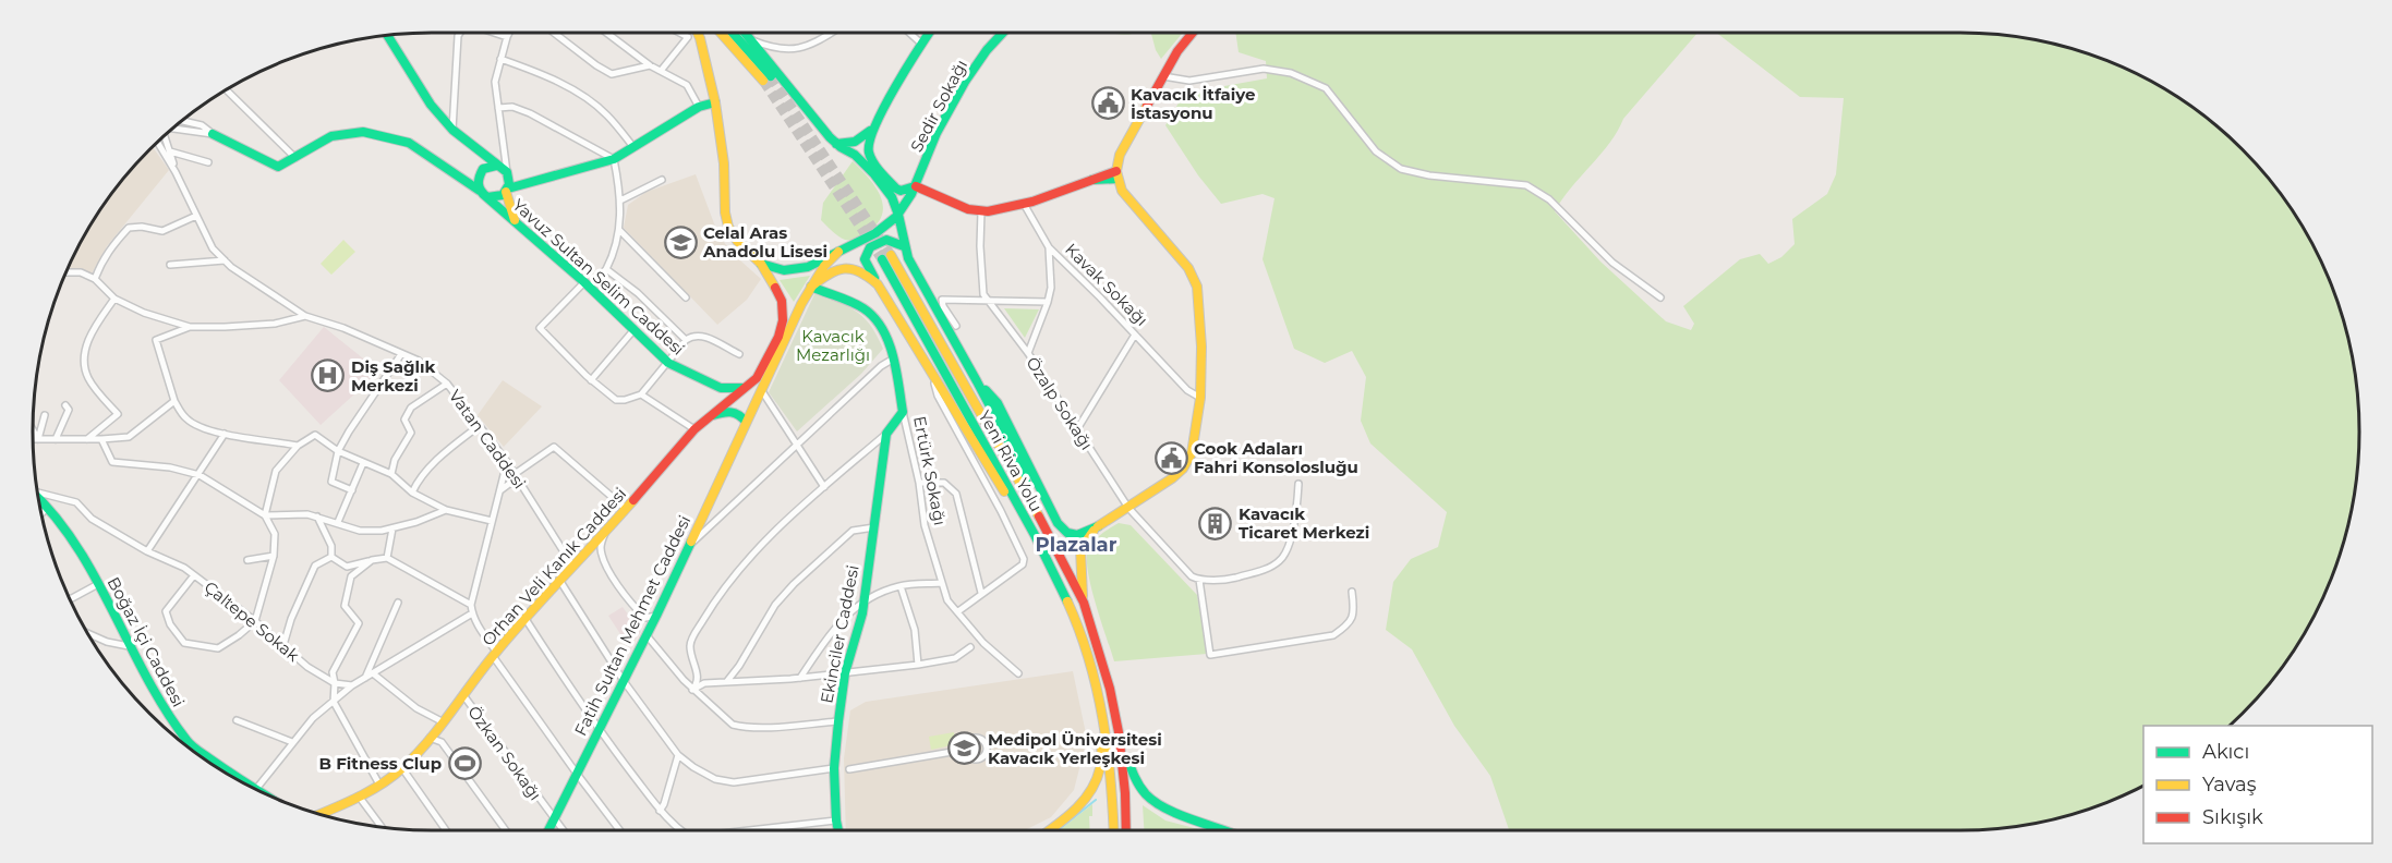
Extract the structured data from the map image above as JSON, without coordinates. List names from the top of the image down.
{
  "streets": {
    "main road": [
      "Sedir Sokağı",
      "Yavuz Sultan Selim Caddesi",
      "Yeni Riva Yolu",
      "Ertürk Sokağı",
      "Orhan Veli Kanık Caddesi",
      "Fatih Sultan Mehmet Caddesi",
      "Ekinciler Caddesi",
      "Boğaz İçi Caddesi"
    ],
    "street": [
      "Kavak Sokağı",
      "Özalp Sokağı",
      "Vatan Caddesi",
      "Çaltepe Sokak",
      "Özkan Sokağı"
    ]
  },
  "crossings": [
    ["Vatan Caddesi", "Orhan Veli Kanık Caddesi"],
    ["Ertürk Sokağı", "Fatih Sultan Mehmet Caddesi"],
    ["Orhan Veli Kanık Caddesi", "Özkan Sokağı"],
    ["Fatih Sultan Mehmet Caddesi", "Özkan Sokağı"]
  ],
  "districts": ["Plazalar"],
  "parks": ["Kavacık Mezarlığı"],
  "places": {
    "public building": ["Kavacık İtfaiye İstasyonu", "Cook Adaları Fahri Konsolosluğu"],
    "school or university": ["Celal Aras Anadolu Lisesi", "Medipol Üniversitesi Kavacık Yerleşkesi"],
    "hospital": ["Diş Sağlık Merkezi"],
    "building": ["Kavacık Ticaret Merkezi"],
    "sports": ["B Fitness Clup"]
  },
  "legend": ["Akıcı", "Yavaş", "Sıkışık"]
}
